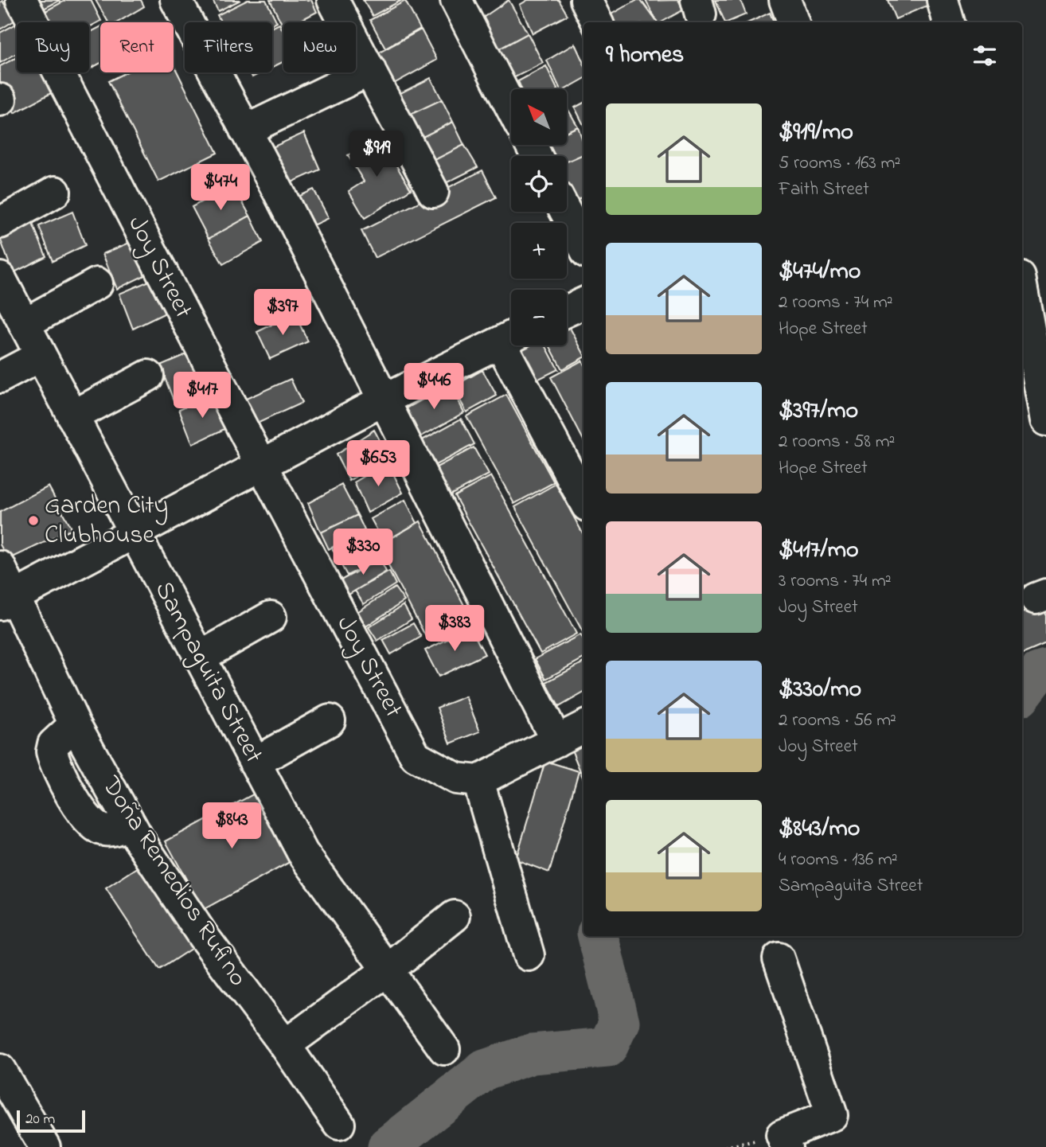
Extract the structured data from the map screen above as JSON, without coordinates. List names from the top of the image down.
{
  "streets": {
    "street": ["Joy Street", "Sampaguita Street", "Doña Remedios Rufino"]
  },
  "places": ["Garden City Clubhouse"],
  "scale_bar": "20 m",
  "north": "top left",
  "page": {
    "chip": [
      "Buy",
      "Rent",
      "Filters",
      "New"
    ],
    "heading": "9 homes",
    "map_buttons": ["+", "−"],
    "list": [
      {
        "name": "$919/mo",
        "note": "5 rooms · 163 m² · Faith Street"
      },
      {
        "name": "$474/mo",
        "note": "2 rooms · 74 m² · Hope Street"
      },
      {
        "name": "$397/mo",
        "note": "2 rooms · 58 m² · Hope Street"
      },
      {
        "name": "$417/mo",
        "note": "3 rooms · 74 m² · Joy Street"
      },
      {
        "name": "$330/mo",
        "note": "2 rooms · 56 m² · Joy Street"
      },
      {
        "name": "$843/mo",
        "note": "4 rooms · 136 m² · Sampaguita Street"
      }
    ],
    "price": [
      "$919",
      "$474",
      "$397",
      "$446",
      "$417",
      "$653",
      "$330",
      "$383",
      "$843"
    ],
    "scale": "20 m"
  }
}
